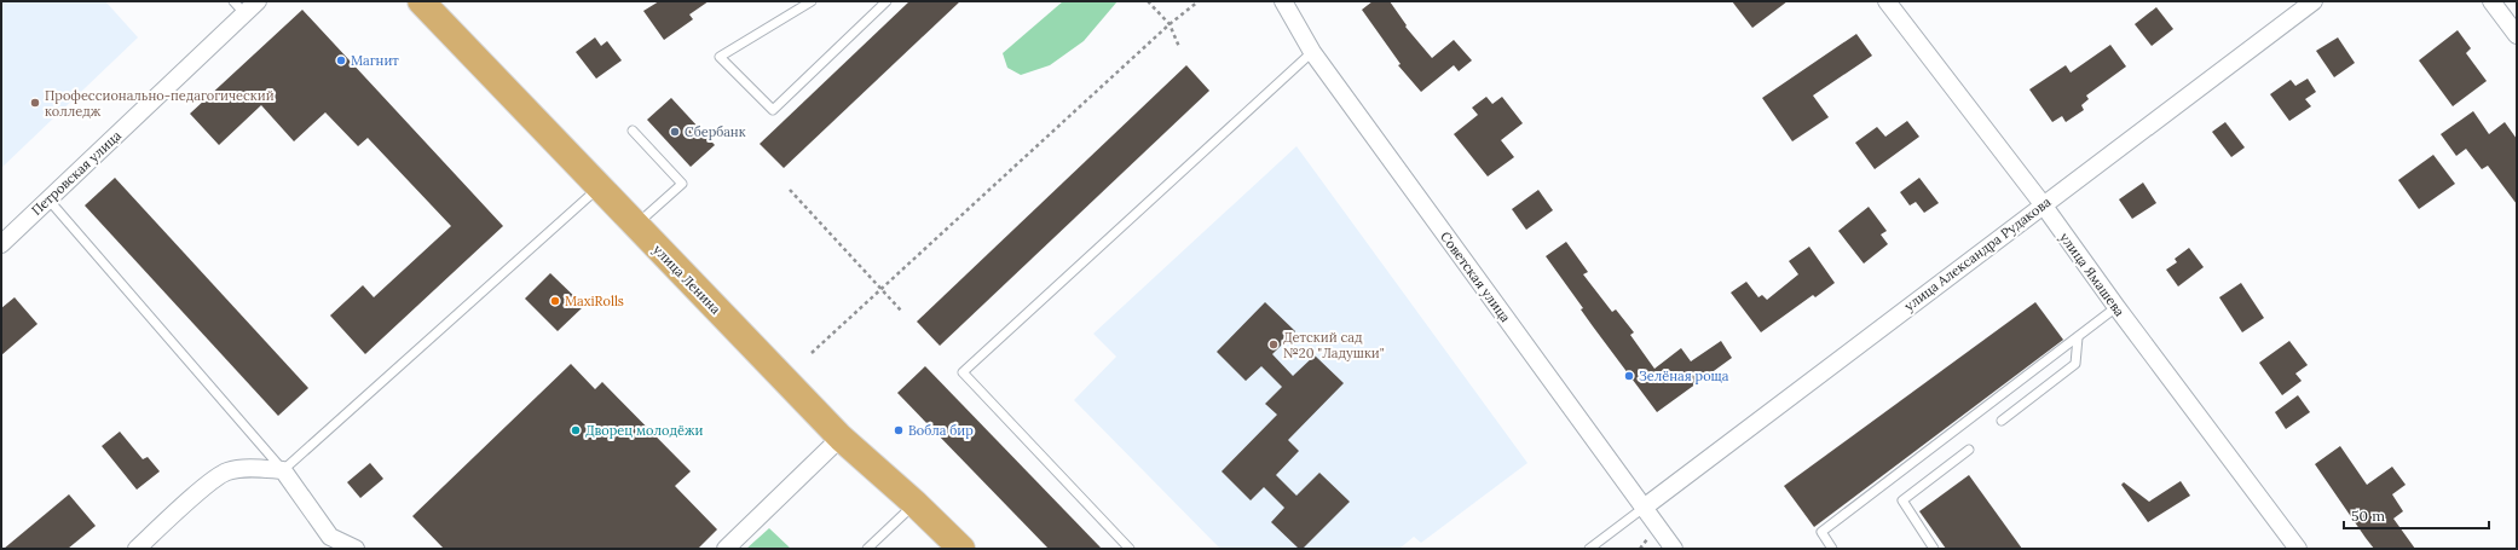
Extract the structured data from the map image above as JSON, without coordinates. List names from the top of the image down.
{
  "streets": {
    "main road": ["улица Ленина"],
    "street": [
      "Петровская улица",
      "улица Александра Рудакова",
      "улица Ямашева",
      "Советская улица"
    ]
  },
  "crossings": [
    ["улица Александра Рудакова", "улица Ямашева"],
    ["улица Александра Рудакова", "Советская улица"]
  ],
  "places": [
    "Магнит",
    "Профессионально-педагогический колледж",
    "Сбербанк",
    "MaxiRolls",
    "Детский сад №20 \"Ладушки\"",
    "Зелёная роща",
    "Дворец молодёжи",
    "Вобла бир"
  ],
  "scale_bar": "50 m"
}
